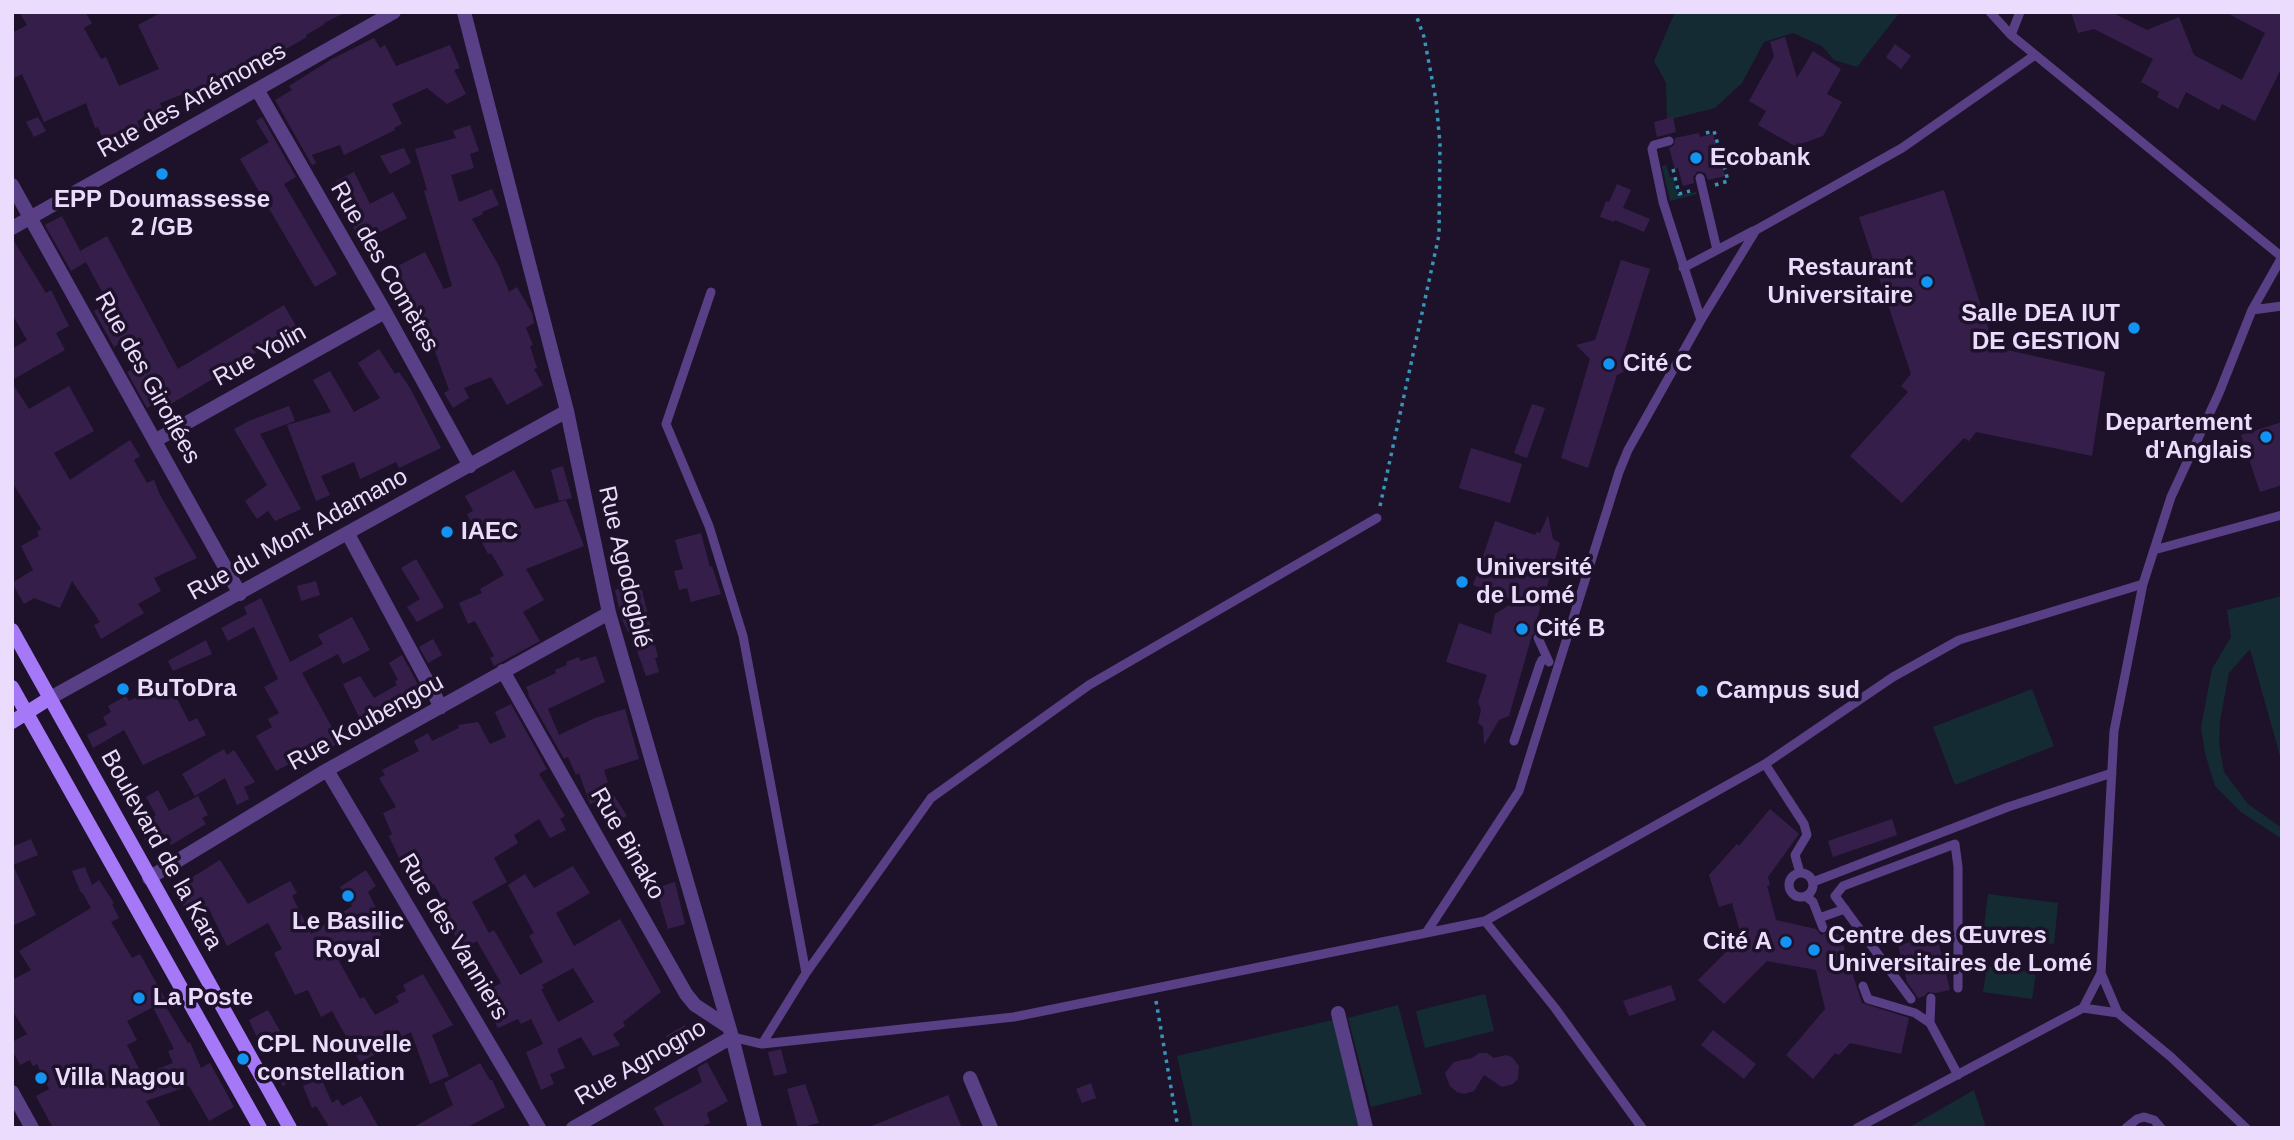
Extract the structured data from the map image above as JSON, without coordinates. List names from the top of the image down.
{
  "streets": {
    "main road": ["Boulevard de la Kara"],
    "street": [
      "Rue des Anémones",
      "Rue des Comètes",
      "Rue Yolin",
      "Rue des Giroflées",
      "Rue du Mont Adamano",
      "Rue Agodogblé",
      "Rue Koubengou",
      "Rue Binako",
      "Rue des Vanniers",
      "Rue Agnogno"
    ]
  },
  "crossings": [
    ["Rue des Anémones", "Rue des Comètes"],
    ["Rue des Anémones", "Rue des Giroflées"],
    ["Rue des Comètes", "Rue Yolin"],
    ["Rue des Comètes", "Rue du Mont Adamano"],
    ["Rue Yolin", "Rue des Giroflées"],
    ["Rue des Giroflées", "Rue du Mont Adamano"],
    ["Rue du Mont Adamano", "Rue Agodogblé"],
    ["Rue du Mont Adamano", "Boulevard de la Kara"],
    ["Rue Agodogblé", "Rue Koubengou"],
    ["Rue Agodogblé", "Rue Binako"],
    ["Rue Agodogblé", "Rue Agnogno"],
    ["Rue Koubengou", "Rue Binako"],
    ["Rue Koubengou", "Boulevard de la Kara"],
    ["Rue Koubengou", "Rue des Vanniers"],
    ["Rue Binako", "Rue Agnogno"]
  ],
  "places": [
    "Ecobank",
    "EPP Doumassesse 2 /GB",
    "Restaurant Universitaire",
    "Salle DEA IUT DE GESTION",
    "Cité C",
    "Departement d'Anglais",
    "IAEC",
    "Université de Lomé",
    "Cité B",
    "BuToDra",
    "Campus sud",
    "Le Basilic Royal",
    "Cité A",
    "Centre des Œuvres Universitaires de Lomé",
    "La Poste",
    "CPL Nouvelle constellation",
    "Villa Nagou"
  ]
}
